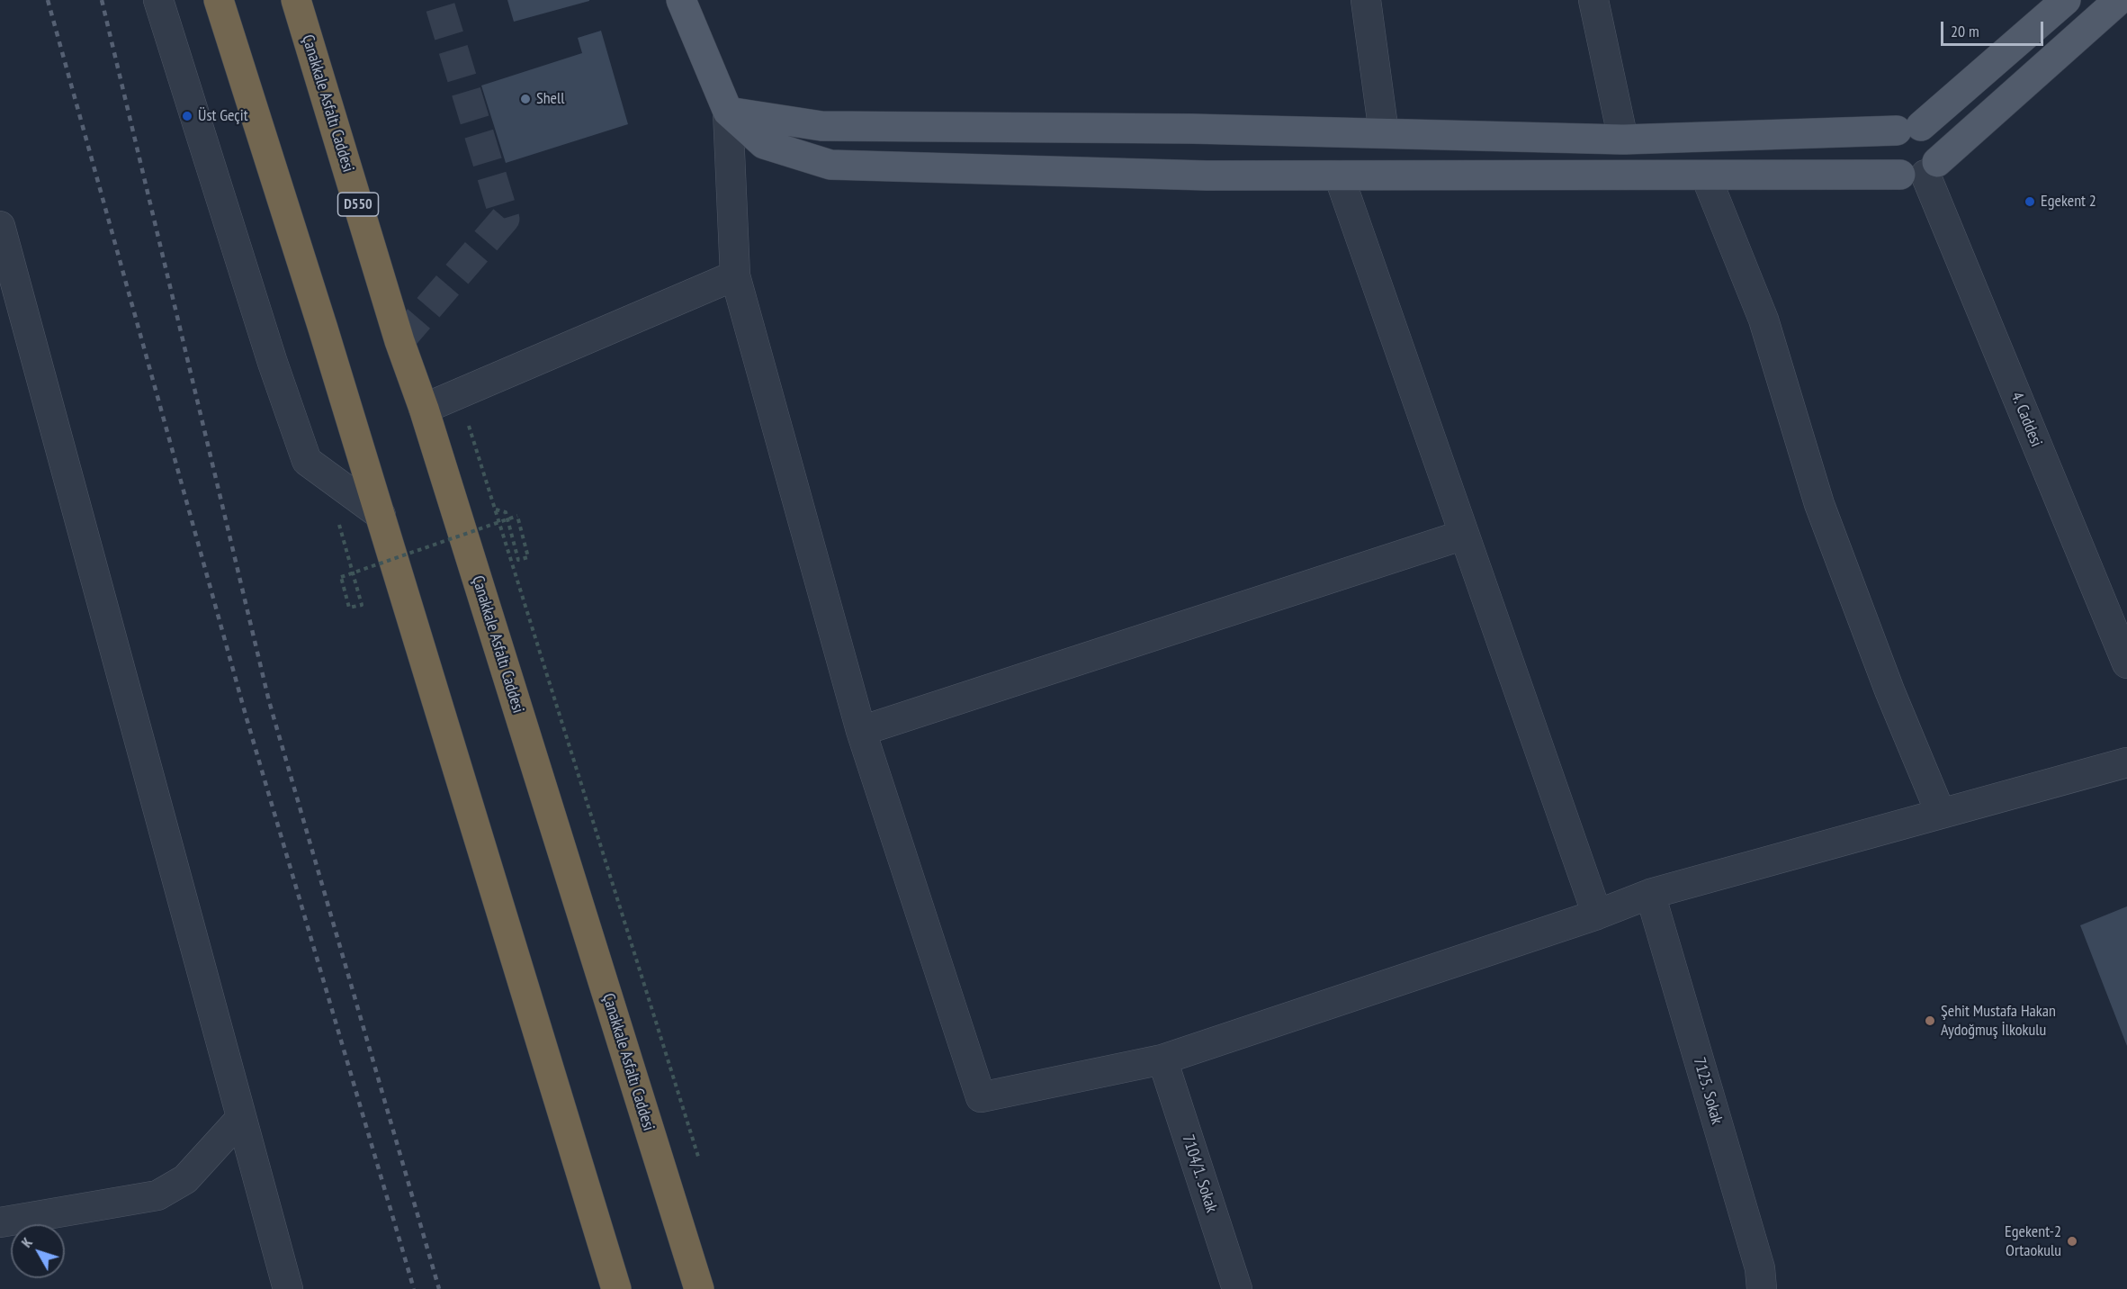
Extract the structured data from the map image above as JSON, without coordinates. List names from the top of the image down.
{
  "streets": {
    "highway": ["Çanakkale Asfaltı Caddesi", "D550"],
    "street": ["4. Caddesi", "7125. Sokak", "7104/1. Sokak"]
  },
  "places": [
    "Shell",
    "Üst Geçit",
    "Egekent 2",
    "Şehit Mustafa Hakan Aydoğmuş İlkokulu",
    "Egekent-2 Ortaokulu"
  ],
  "scale_bar": "20 m",
  "north": "top left"
}
